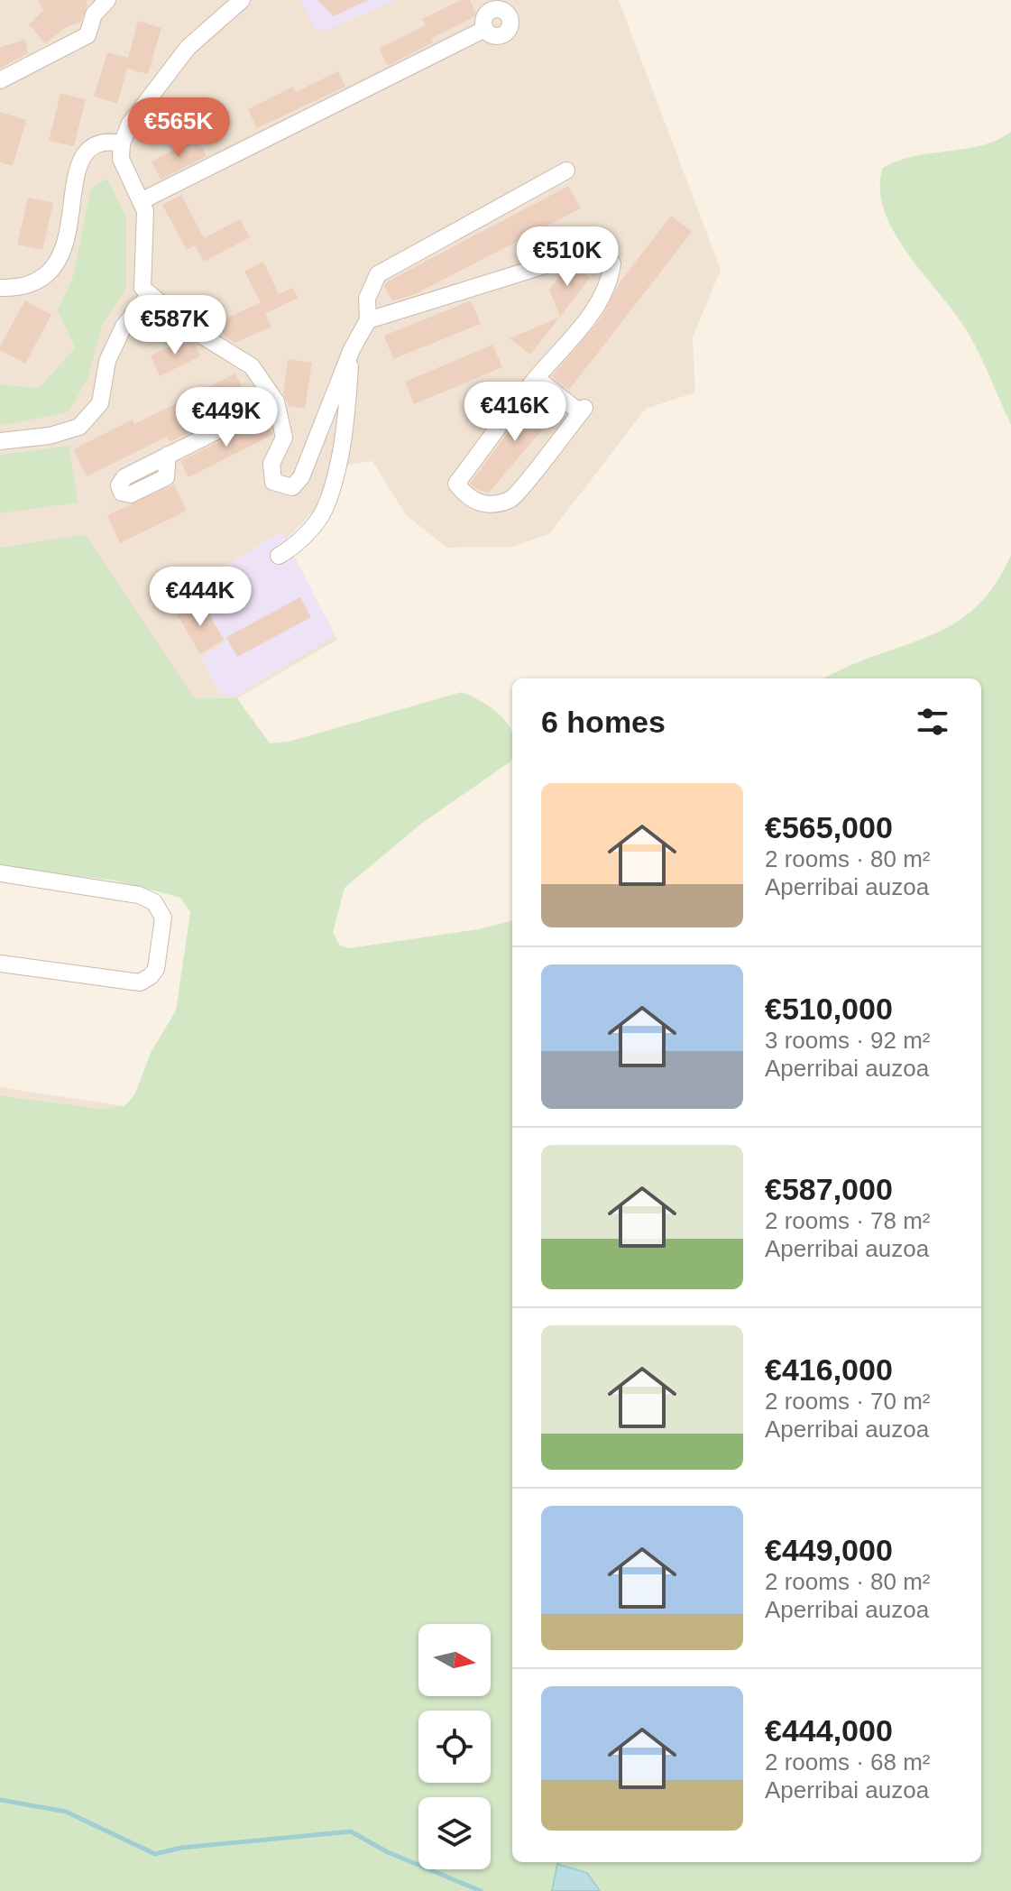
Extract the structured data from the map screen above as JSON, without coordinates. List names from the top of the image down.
{
  "north": "right",
  "page": {
    "price": [
      "€565K",
      "€510K",
      "€587K",
      "€416K",
      "€449K",
      "€444K"
    ],
    "heading": "6 homes",
    "list": [
      {
        "name": "€565,000",
        "note": "2 rooms · 80 m² · Aperribai auzoa"
      },
      {
        "name": "€510,000",
        "note": "3 rooms · 92 m² · Aperribai auzoa"
      },
      {
        "name": "€587,000",
        "note": "2 rooms · 78 m² · Aperribai auzoa"
      },
      {
        "name": "€416,000",
        "note": "2 rooms · 70 m² · Aperribai auzoa"
      },
      {
        "name": "€449,000",
        "note": "2 rooms · 80 m² · Aperribai auzoa"
      },
      {
        "name": "€444,000",
        "note": "2 rooms · 68 m² · Aperribai auzoa"
      }
    ]
  }
}
